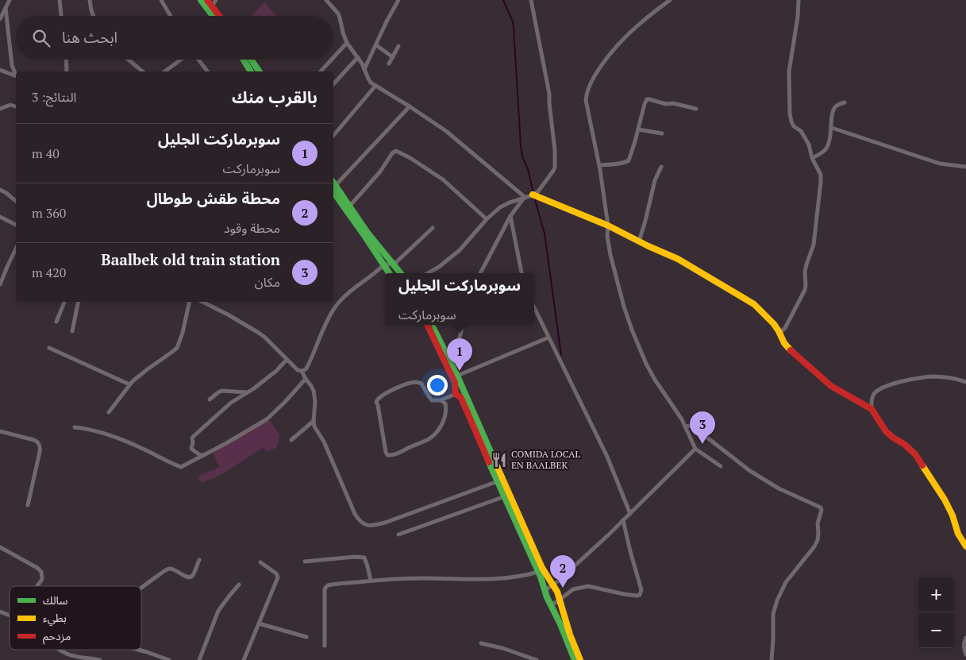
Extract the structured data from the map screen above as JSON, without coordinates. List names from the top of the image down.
{
  "places": {
    "restaurant": ["COMIDA LOCAL EN BAALBEK"]
  },
  "legend": ["سالك", "بطيء", "مزدحم"],
  "page": {
    "search": "ابحث هنا",
    "heading": ["بالقرب منك", "النتائج: 3"],
    "list": [
      {
        "mark": "1",
        "name": "سوبرماركت الجليل",
        "note": "سوبرماركت",
        "value": "40 m"
      },
      {
        "mark": "2",
        "name": "محطة طقش طوطال",
        "note": "محطة وقود",
        "value": "360 m"
      },
      {
        "mark": "3",
        "name": "Baalbek old train station",
        "note": "مكان",
        "value": "420 m"
      }
    ],
    "popup": ["سوبرماركت الجليل", "سوبرماركت"],
    "pins": ["1", "3", "2"],
    "map_buttons": ["+", "−"]
  }
}
